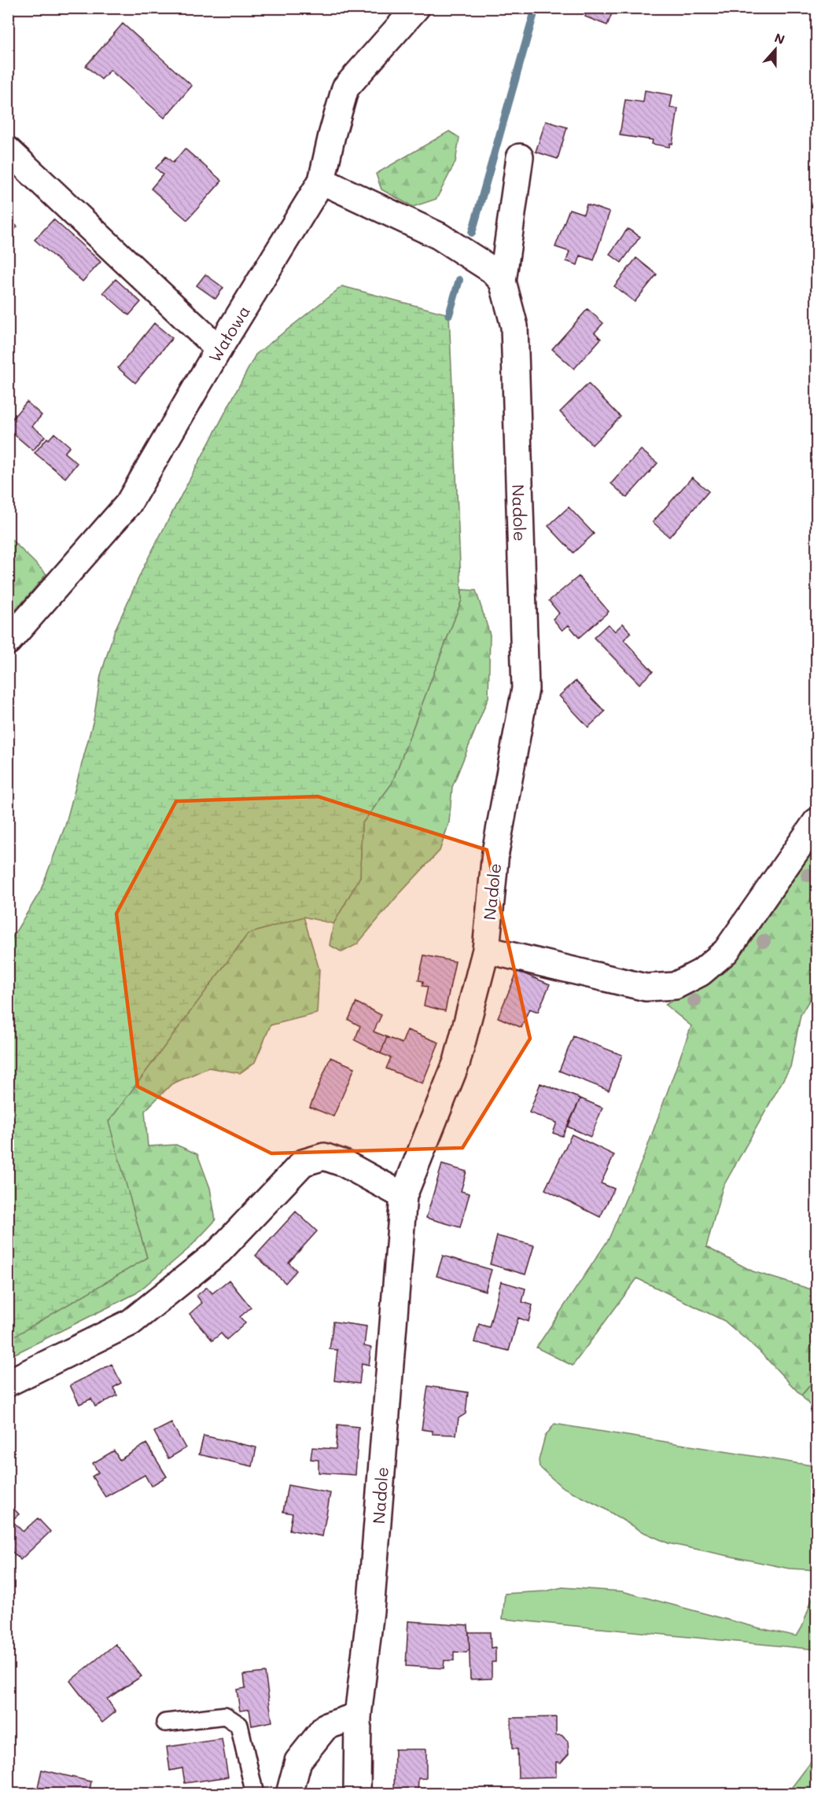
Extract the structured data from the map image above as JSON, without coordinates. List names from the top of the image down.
{
  "streets": {
    "street": ["Wałowa", "Nadole"]
  },
  "north": "top"
}
